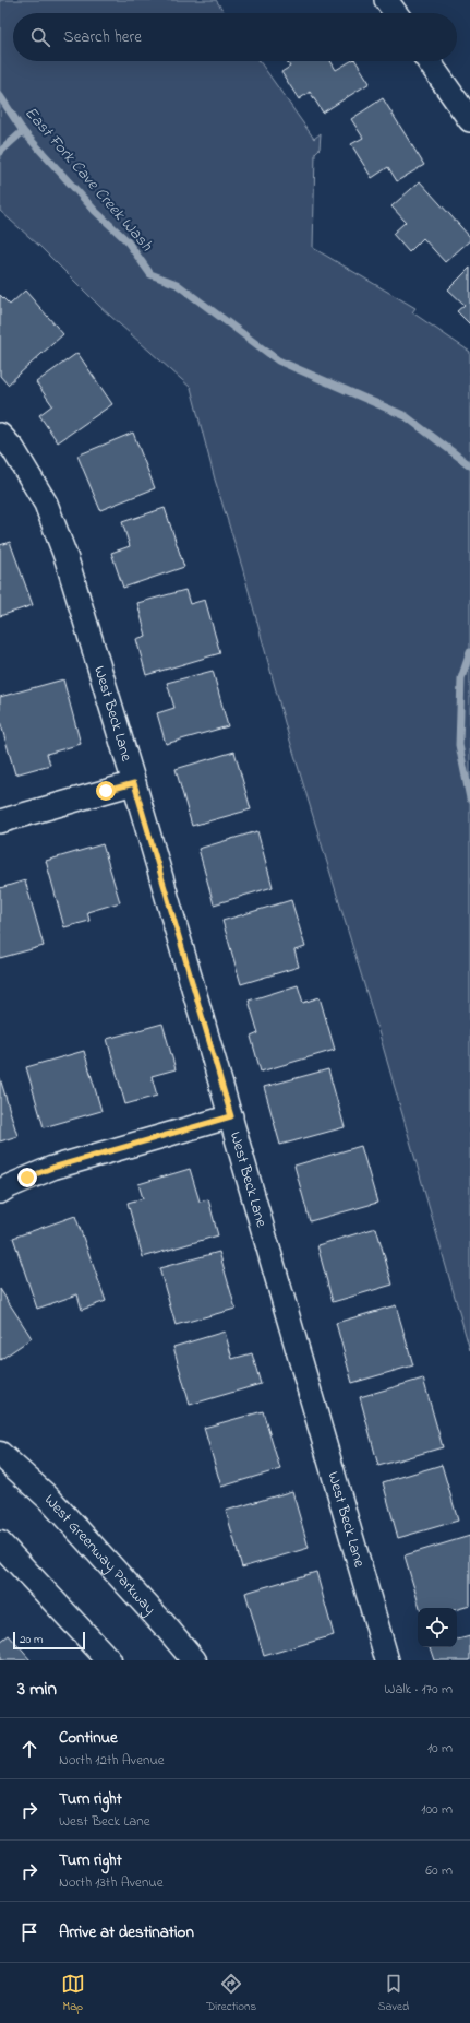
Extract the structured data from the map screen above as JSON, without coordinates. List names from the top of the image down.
{
  "streets": {
    "main road": ["West Greenway Parkway"],
    "street": ["West Beck Lane"]
  },
  "water": ["East Fork Cave Creek Wash"],
  "scale_bar": "20 m",
  "page": {
    "search": "Search here",
    "scale": "20 m",
    "heading": ["3 min", "Walk · 170 m"],
    "list": [
      ["Continue", "North 12th Avenue", "10 m"],
      ["Turn right", "West Beck Lane", "100 m"],
      ["Turn right", "North 13th Avenue", "60 m"],
      "Arrive at destination"
    ],
    "nav": ["Map", "Directions", "Saved"]
  }
}
